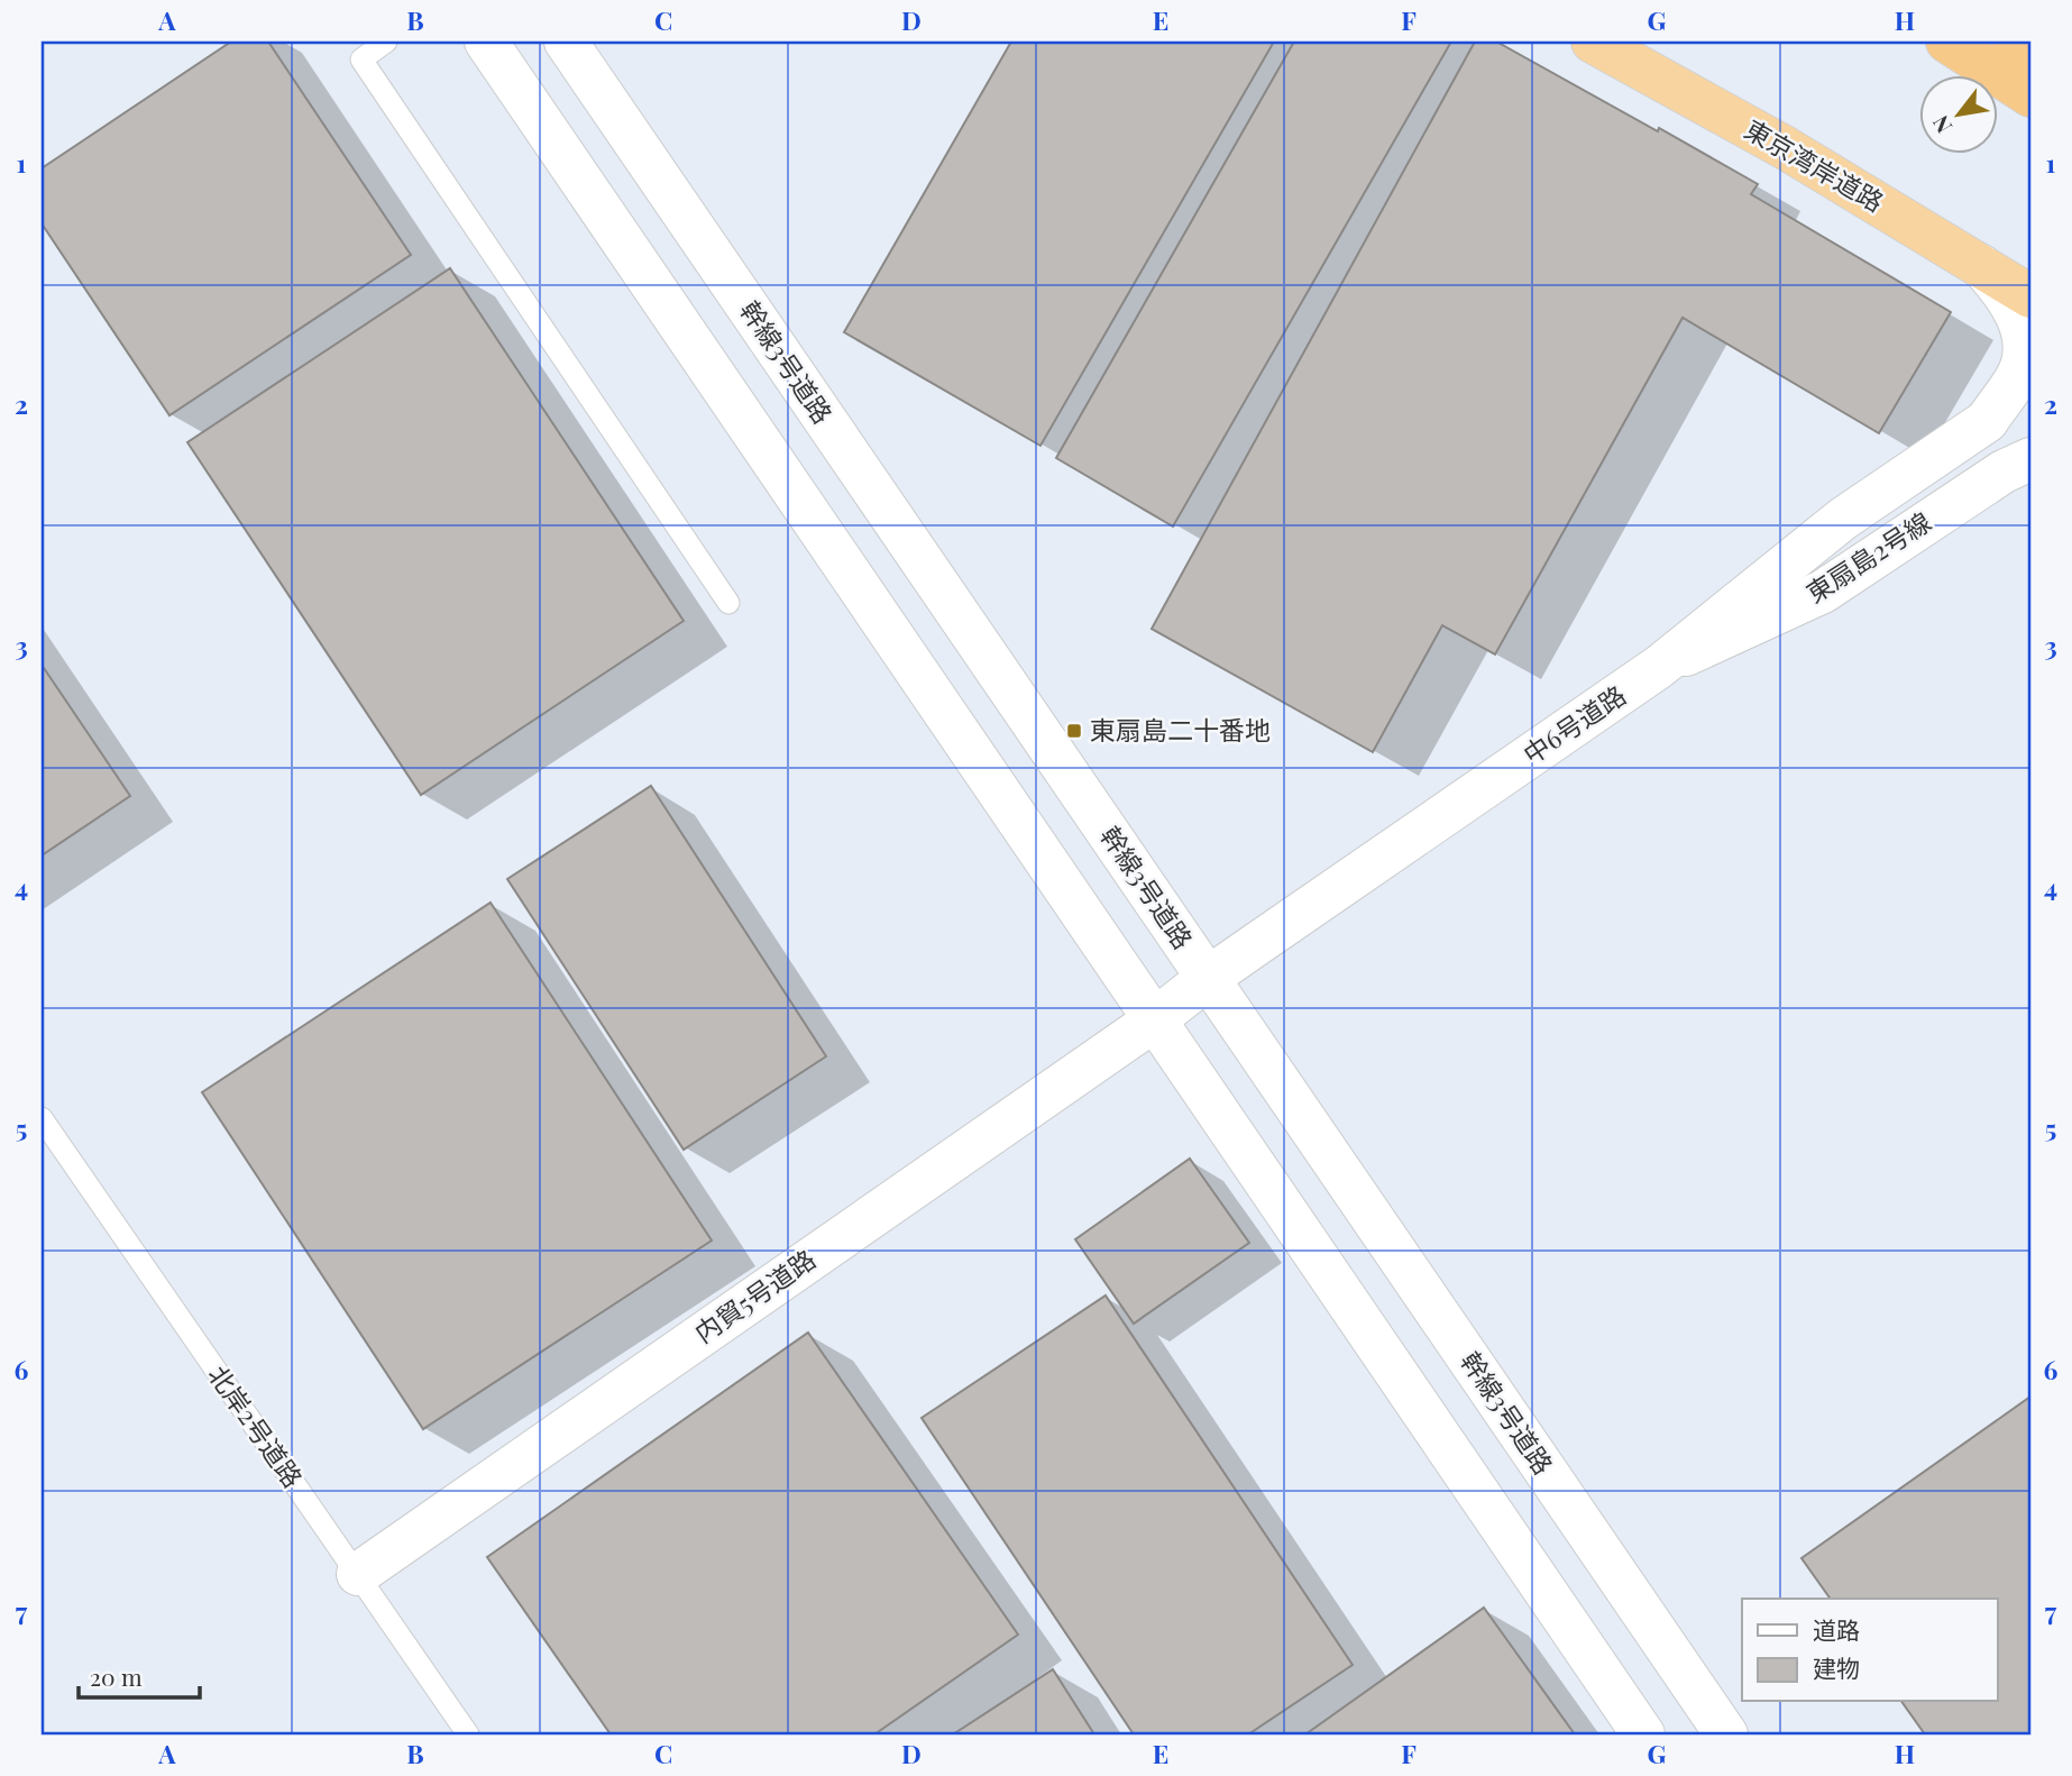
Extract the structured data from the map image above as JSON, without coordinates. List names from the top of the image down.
{
  "streets": {
    "highway": ["東京湾岸道路"],
    "street": [
      "幹線3号道路",
      "東扇島2号線",
      "中6号道路",
      "内貿5号道路"
    ],
    "lane": ["北岸2号道路"]
  },
  "crossings": [
    ["幹線3号道路", "中6号道路"],
    ["東扇島2号線", "中6号道路"],
    ["中6号道路", "内貿5号道路"],
    ["内貿5号道路", "北岸2号道路"]
  ],
  "places": {
    "transit": ["東扇島二十番地"]
  },
  "legend": ["道路", "建物"],
  "scale_bar": "20 m",
  "north": "bottom left",
  "grid": {
    "columns": [
      "A",
      "B",
      "C",
      "D",
      "E",
      "F",
      "G",
      "H"
    ],
    "rows": [
      "1",
      "2",
      "3",
      "4",
      "5",
      "6",
      "7"
    ]
  }
}
